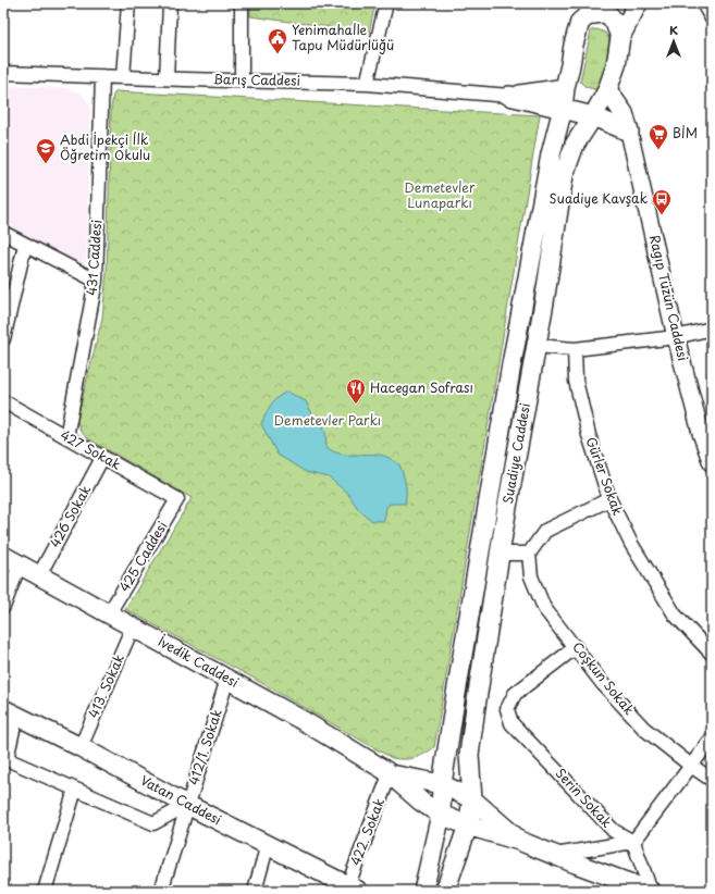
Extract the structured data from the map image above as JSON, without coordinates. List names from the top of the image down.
{
  "streets": {
    "main road": [
      "Barış Caddesi",
      "Ragıp Tüzün Caddesi",
      "Suadiye Caddesi",
      "İvedik Caddesi",
      "Vatan Caddesi"
    ],
    "street": [
      "431 Caddesi",
      "427 Sokak",
      "Gürler Sokak",
      "426 Sokak",
      "425 Caddesi",
      "Coşkun Sokak",
      "413. Sokak",
      "412/1. Sokak",
      "Serin Sokak",
      "422. Sokak"
    ]
  },
  "crossings": [
    ["Barış Caddesi", "431 Caddesi"],
    ["Barış Caddesi", "Suadiye Caddesi"],
    ["431 Caddesi", "427 Sokak"],
    ["Ragıp Tüzün Caddesi", "Suadiye Caddesi"],
    ["427 Sokak", "426 Sokak"],
    ["427 Sokak", "425 Caddesi"],
    ["Suadiye Caddesi", "İvedik Caddesi"],
    ["426 Sokak", "İvedik Caddesi"],
    ["425 Caddesi", "İvedik Caddesi"],
    ["İvedik Caddesi", "413. Sokak"],
    ["İvedik Caddesi", "412/1. Sokak"],
    ["İvedik Caddesi", "422. Sokak"],
    ["Coşkun Sokak", "Serin Sokak"],
    ["413. Sokak", "Vatan Caddesi"],
    ["412/1. Sokak", "Vatan Caddesi"],
    ["Vatan Caddesi", "422. Sokak"]
  ],
  "parks": ["Demetevler Lunaparkı", "Demetevler Parkı"],
  "places": {
    "public building": ["Yenimahalle Tapu Müdürlüğü"],
    "supermarket": ["BİM"],
    "school or university": ["Abdi İpekçi İlk Öğretim Okulu"],
    "bus stop": ["Suadiye Kavşak"],
    "restaurant": ["Hacegan Sofrası"]
  },
  "north": "top"
}
